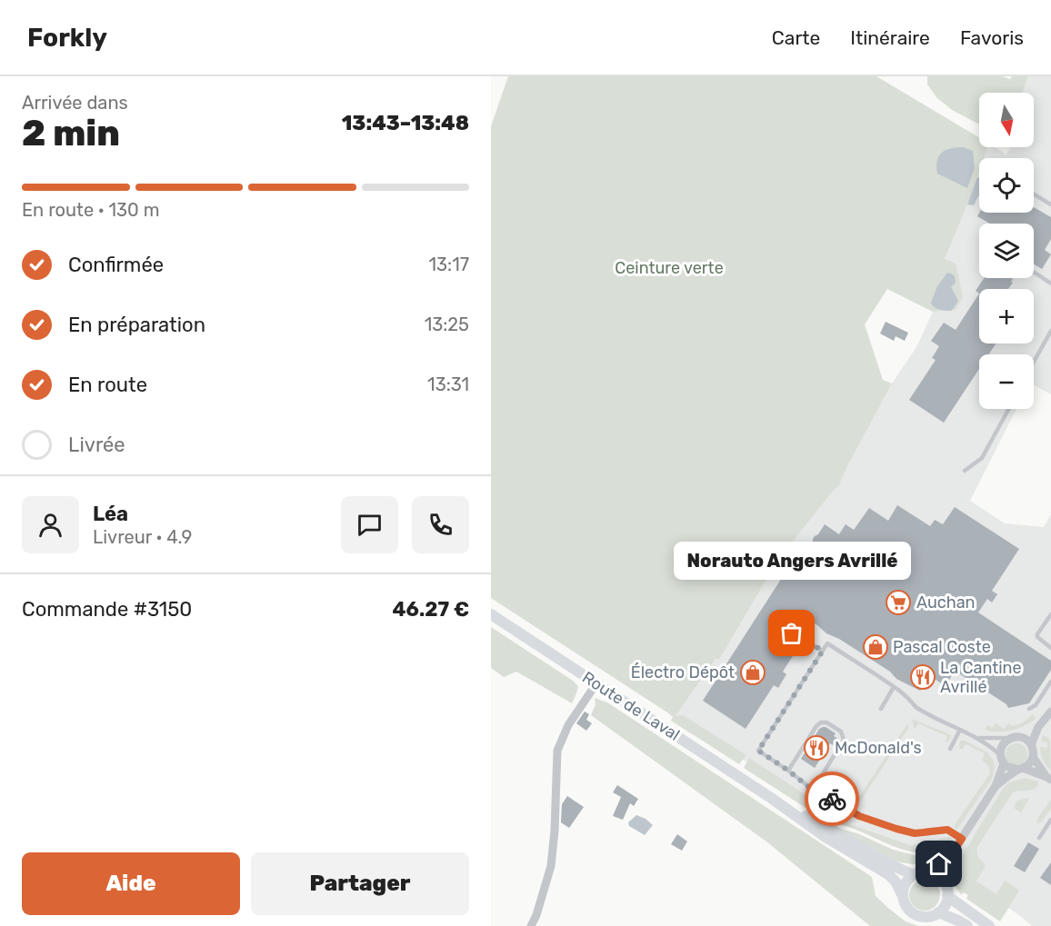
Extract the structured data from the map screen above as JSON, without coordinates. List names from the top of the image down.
{
  "streets": {
    "main road": ["Route de Laval"]
  },
  "parks": ["Ceinture verte"],
  "places": {
    "supermarket": ["Auchan"],
    "other": ["Norauto Angers Avrillé"],
    "shop": ["Pascal Coste", "Électro Dépôt"],
    "restaurant": ["La Cantine Avrillé", "McDonald's"]
  },
  "north": "bottom",
  "page": {
    "header": "Forkly",
    "nav": ["Carte", "Itinéraire", "Favoris"],
    "heading": ["2 min", "Arrivée dans", "13:43–13:48"],
    "panel": [
      "Léa",
      "Livreur · 4.9",
      "Commande #3150",
      "46.27 €"
    ],
    "map_buttons": ["+", "−"],
    "bar": "En route · 130 m",
    "list": [
      ["Confirmée", "13:17"],
      ["En préparation", "13:25"],
      ["En route", "13:31"],
      "Livrée"
    ],
    "bubble": "Norauto Angers Avrillé",
    "buttons": ["Aide", "Partager"]
  }
}
